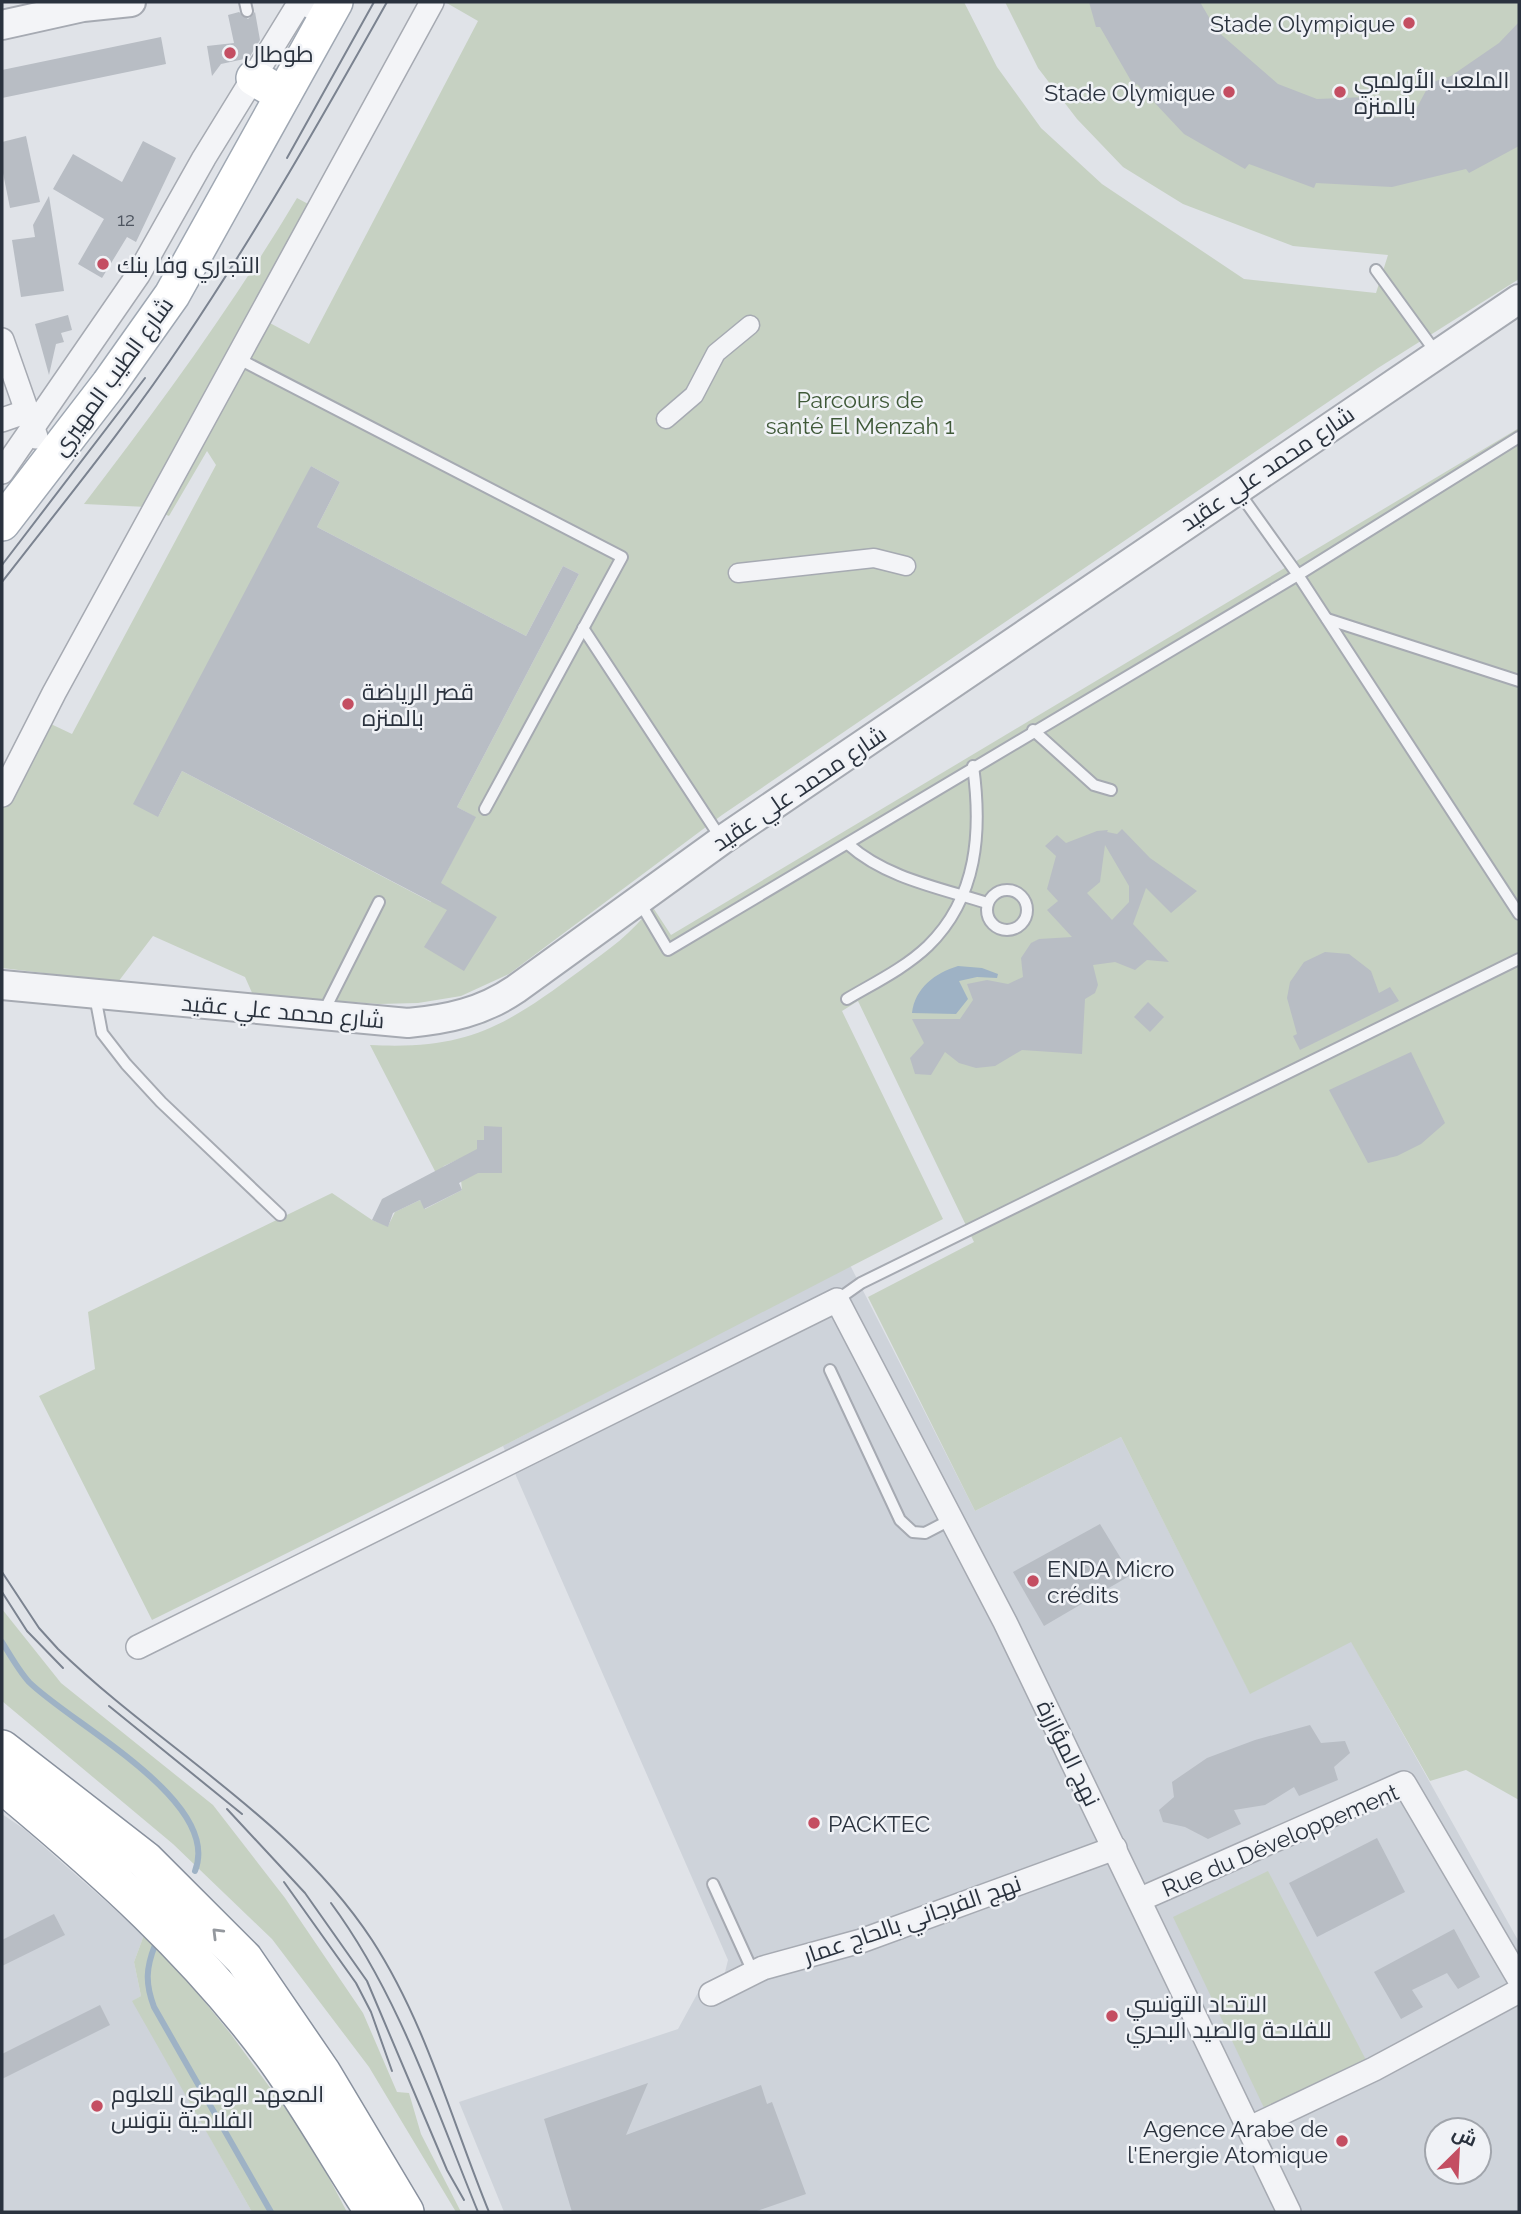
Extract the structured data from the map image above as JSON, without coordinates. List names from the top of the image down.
{
  "streets": {
    "main road": ["شارع الطيب المهيري"],
    "street": [
      "شارع محمد علي عقيد",
      "نهج المؤازرة",
      "Rue du Développement",
      "نهج الفرجاني بالحاج عمار"
    ]
  },
  "crossings": [
    ["نهج المؤازرة", "Rue du Développement"],
    ["نهج المؤازرة", "نهج الفرجاني بالحاج عمار"]
  ],
  "parks": ["Parcours de santé El Menzah 1"],
  "places": [
    "Stade Olympique",
    "طوطال",
    "Stade Olymique",
    "الملعب الأولمبي بالمنزه",
    "التجاري وفا بنك",
    "قصر الرياضة بالمنزه",
    "ENDA Micro crédits",
    "PACKTEC",
    "الاتحاد التونسي للفلاحة والصيد البحري",
    "المعهد الوطني للعلوم الفلاحية بتونس",
    "Agence Arabe de l'Energie Atomique"
  ],
  "house_numbers": ["12"],
  "north": "top right"
}
